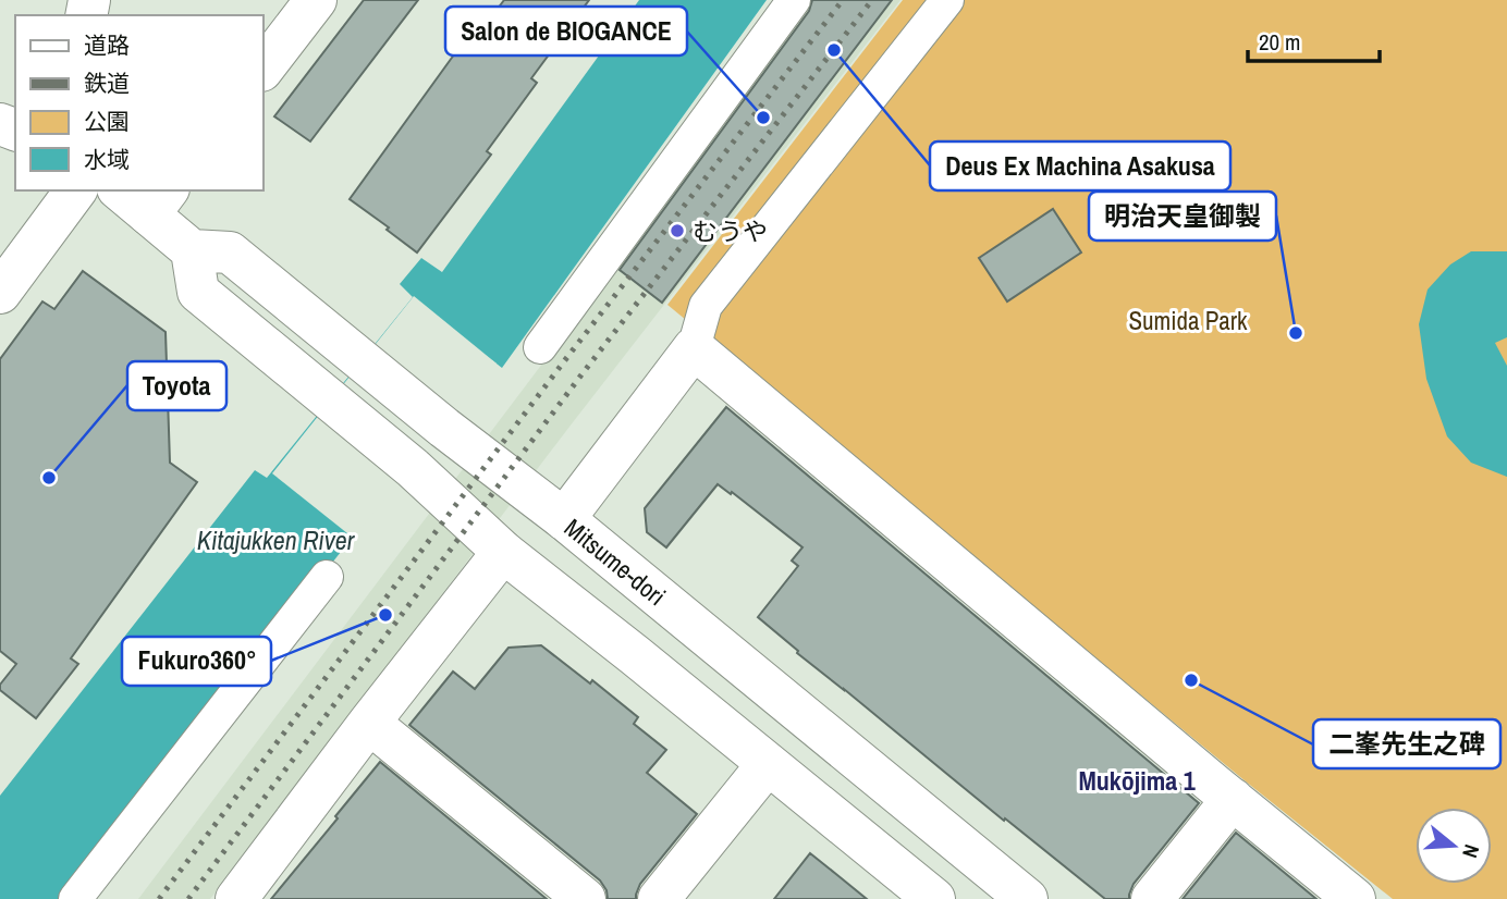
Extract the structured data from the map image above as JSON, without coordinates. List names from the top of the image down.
{
  "streets": {
    "street": ["Mitsume-dori"]
  },
  "districts": ["Mukōjima 1"],
  "water": ["Kitajukken River"],
  "parks": ["Sumida Park"],
  "places": [
    "Deus Ex Machina Asakusa",
    "Salon de BIOGANCE",
    "むうや",
    "明治天皇御製",
    "Toyota",
    "Fukuro360°",
    "二峯先生之碑"
  ],
  "legend": [
    "道路",
    "鉄道",
    "公園",
    "水域"
  ],
  "scale_bar": "20 m",
  "north": "right"
}
